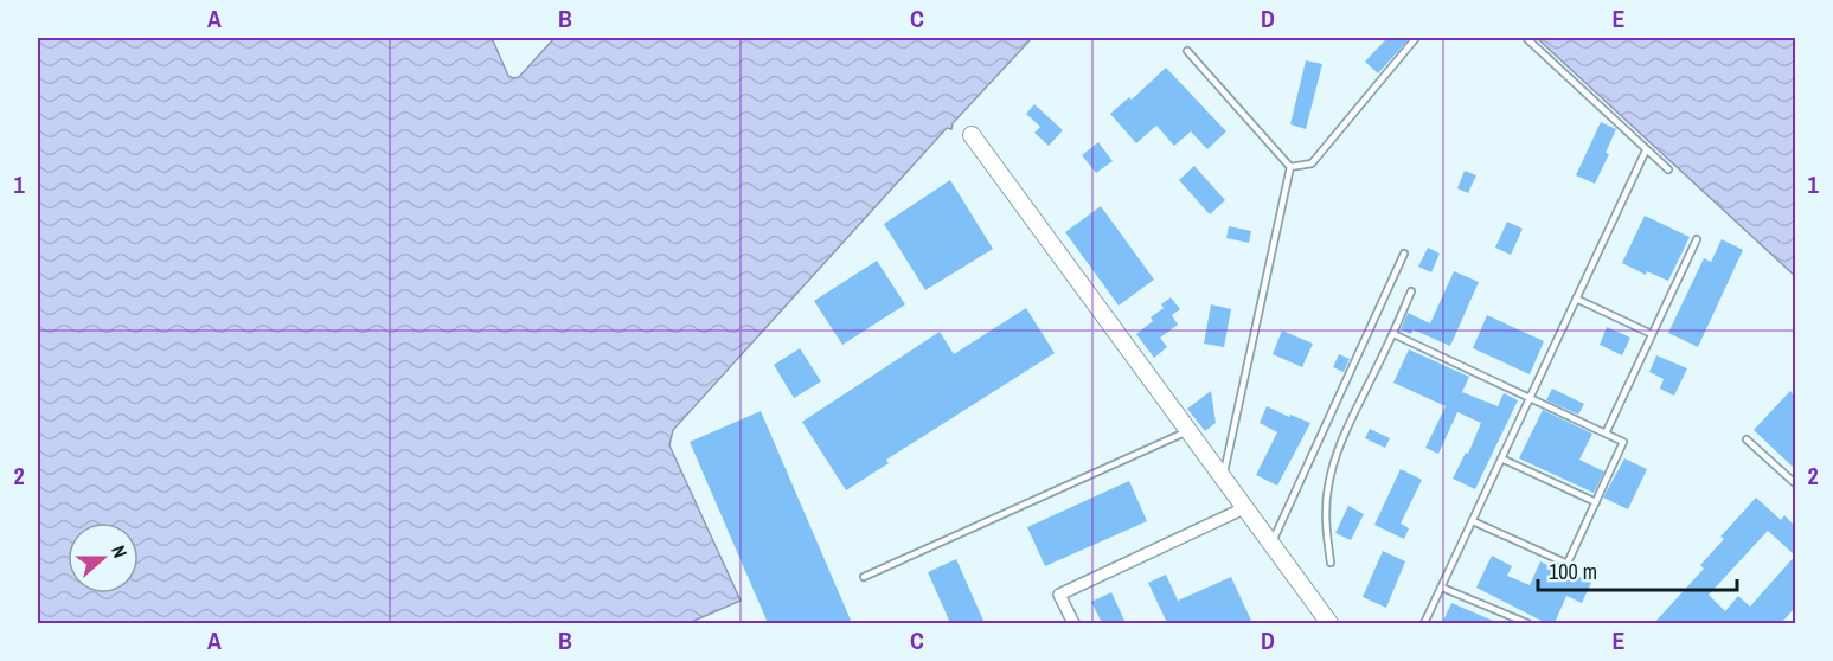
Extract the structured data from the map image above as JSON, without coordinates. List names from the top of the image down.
{
  "scale_bar": "100 m",
  "north": "right",
  "grid": {
    "columns": [
      "A",
      "B",
      "C",
      "D",
      "E"
    ],
    "rows": ["1", "2"]
  }
}
